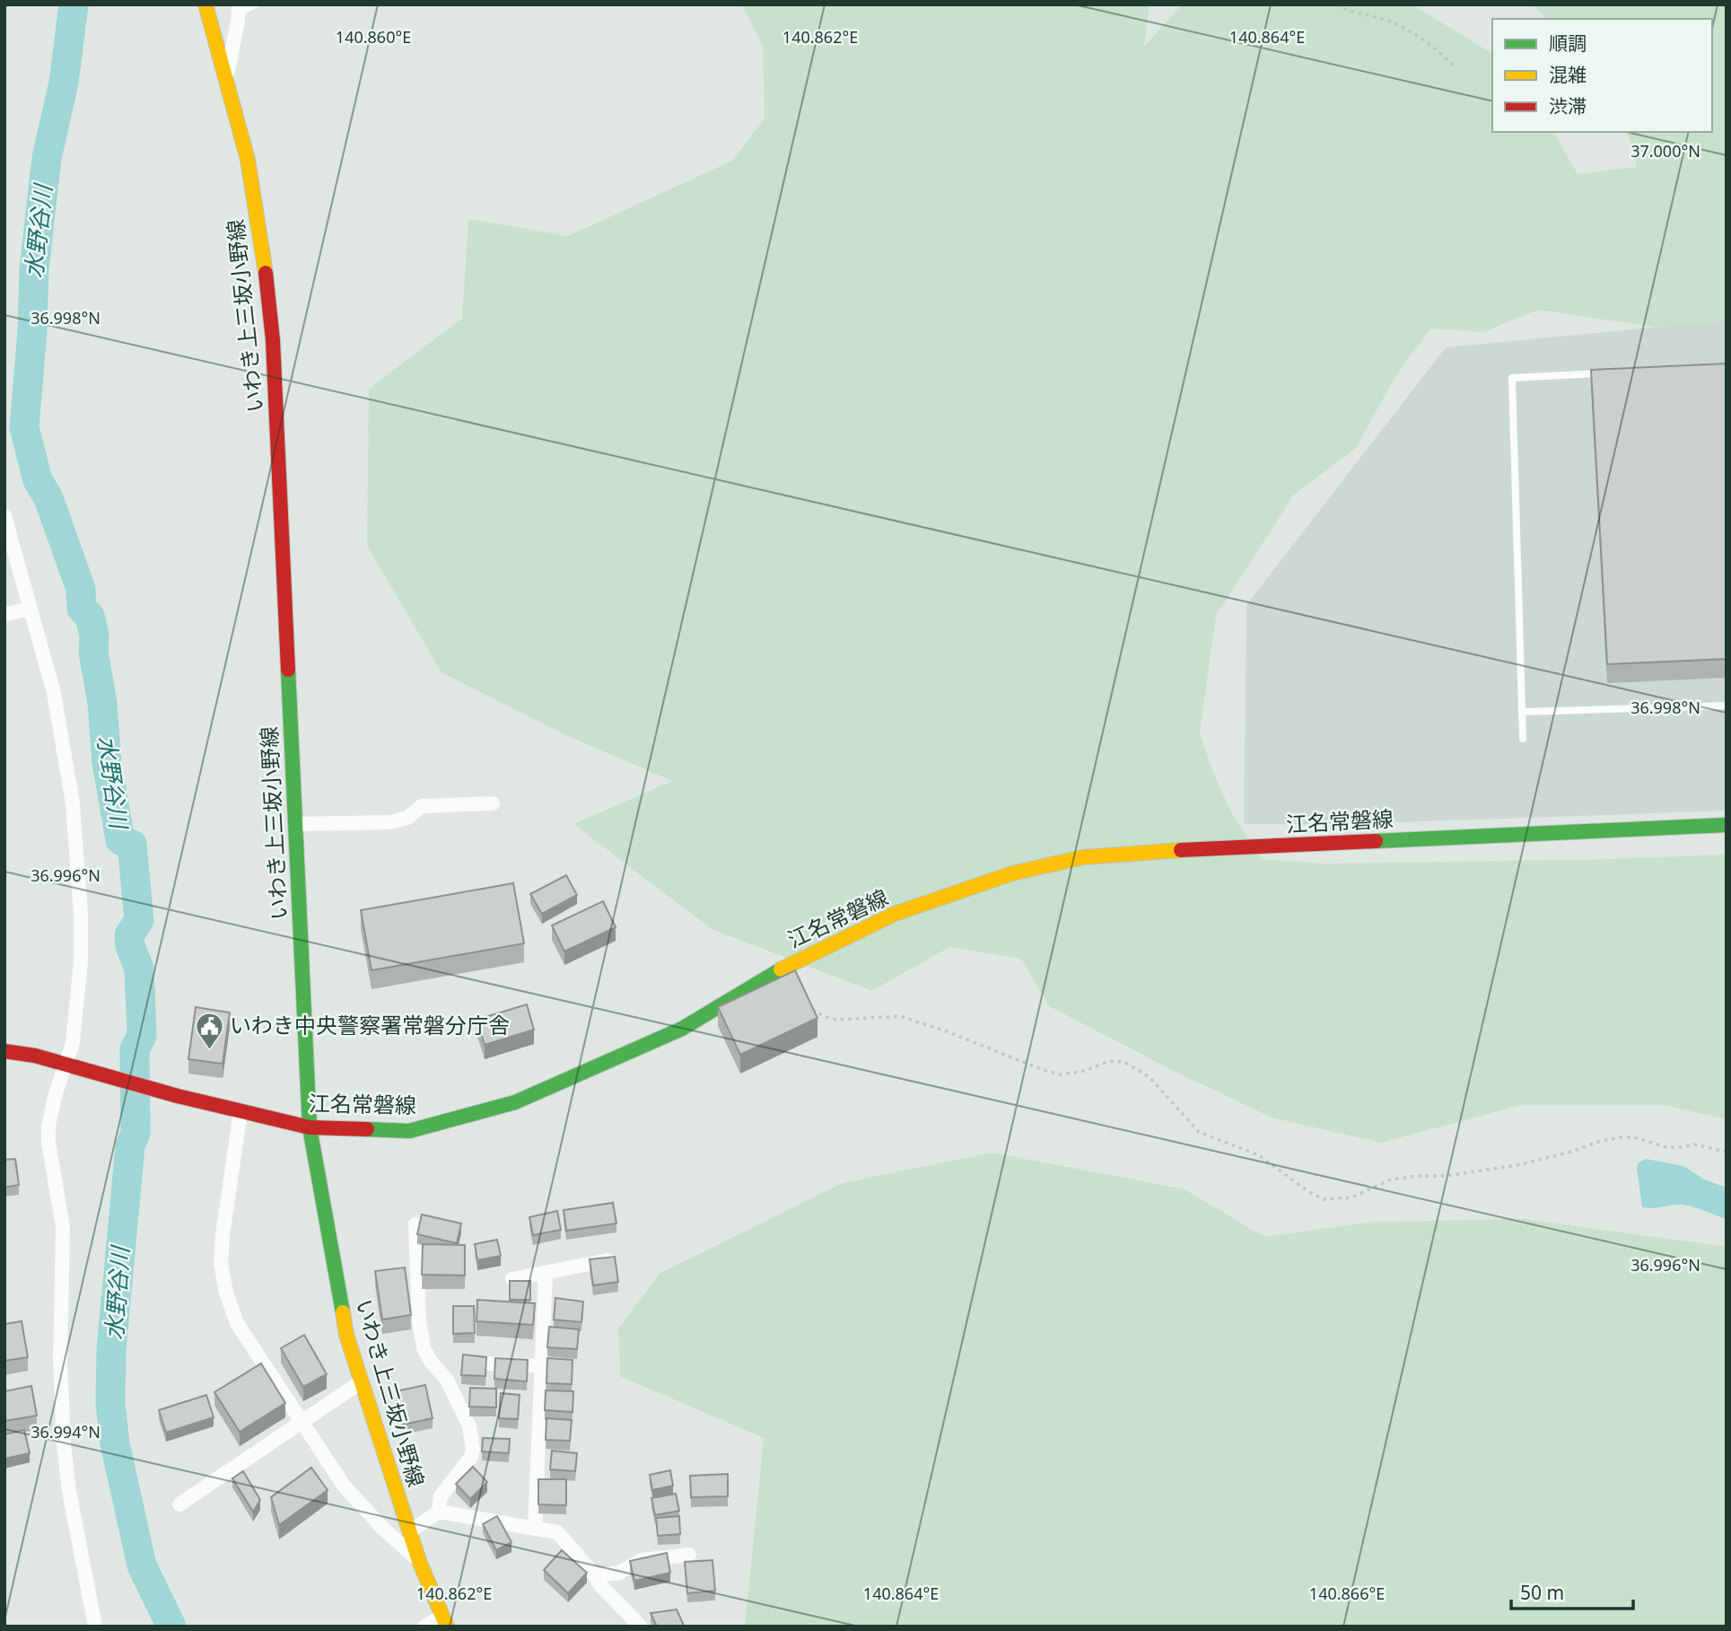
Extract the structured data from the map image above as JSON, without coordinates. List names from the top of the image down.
{
  "streets": {
    "main road": ["いわき上三坂小野線", "江名常磐線"]
  },
  "crossings": [
    ["いわき上三坂小野線", "江名常磐線"]
  ],
  "water": ["水野谷川"],
  "places": {
    "public building": ["いわき中央警察署常磐分庁舎"]
  },
  "legend": ["順調", "混雑", "渋滞"],
  "scale_bar": "50 m",
  "coordinates": [
    "140.862°E",
    "140.864°E",
    "140.860°E",
    "37.000°N",
    "36.998°N",
    "36.996°N",
    "36.994°N",
    "140.866°E"
  ]
}
